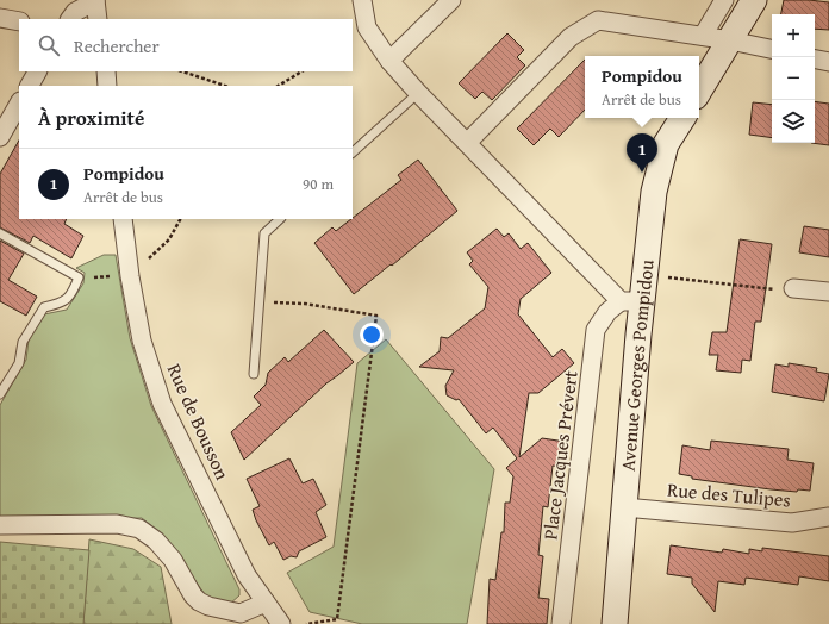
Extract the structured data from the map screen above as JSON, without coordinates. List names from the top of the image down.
{
  "streets": {
    "main road": ["Avenue Georges Pompidou"],
    "street": ["Rue de Bousson", "Place Jacques Prévert", "Rue des Tulipes"]
  },
  "crossings": [
    ["Avenue Georges Pompidou", "Place Jacques Prévert"],
    ["Avenue Georges Pompidou", "Rue des Tulipes"]
  ],
  "page": {
    "map_buttons": ["+", "−"],
    "search": "Rechercher",
    "popup": ["Pompidou", "Arrêt de bus"],
    "heading": "À proximité",
    "pins": "1",
    "list": [
      {
        "mark": "1",
        "name": "Pompidou",
        "note": "Arrêt de bus",
        "value": "90 m"
      }
    ]
  }
}
